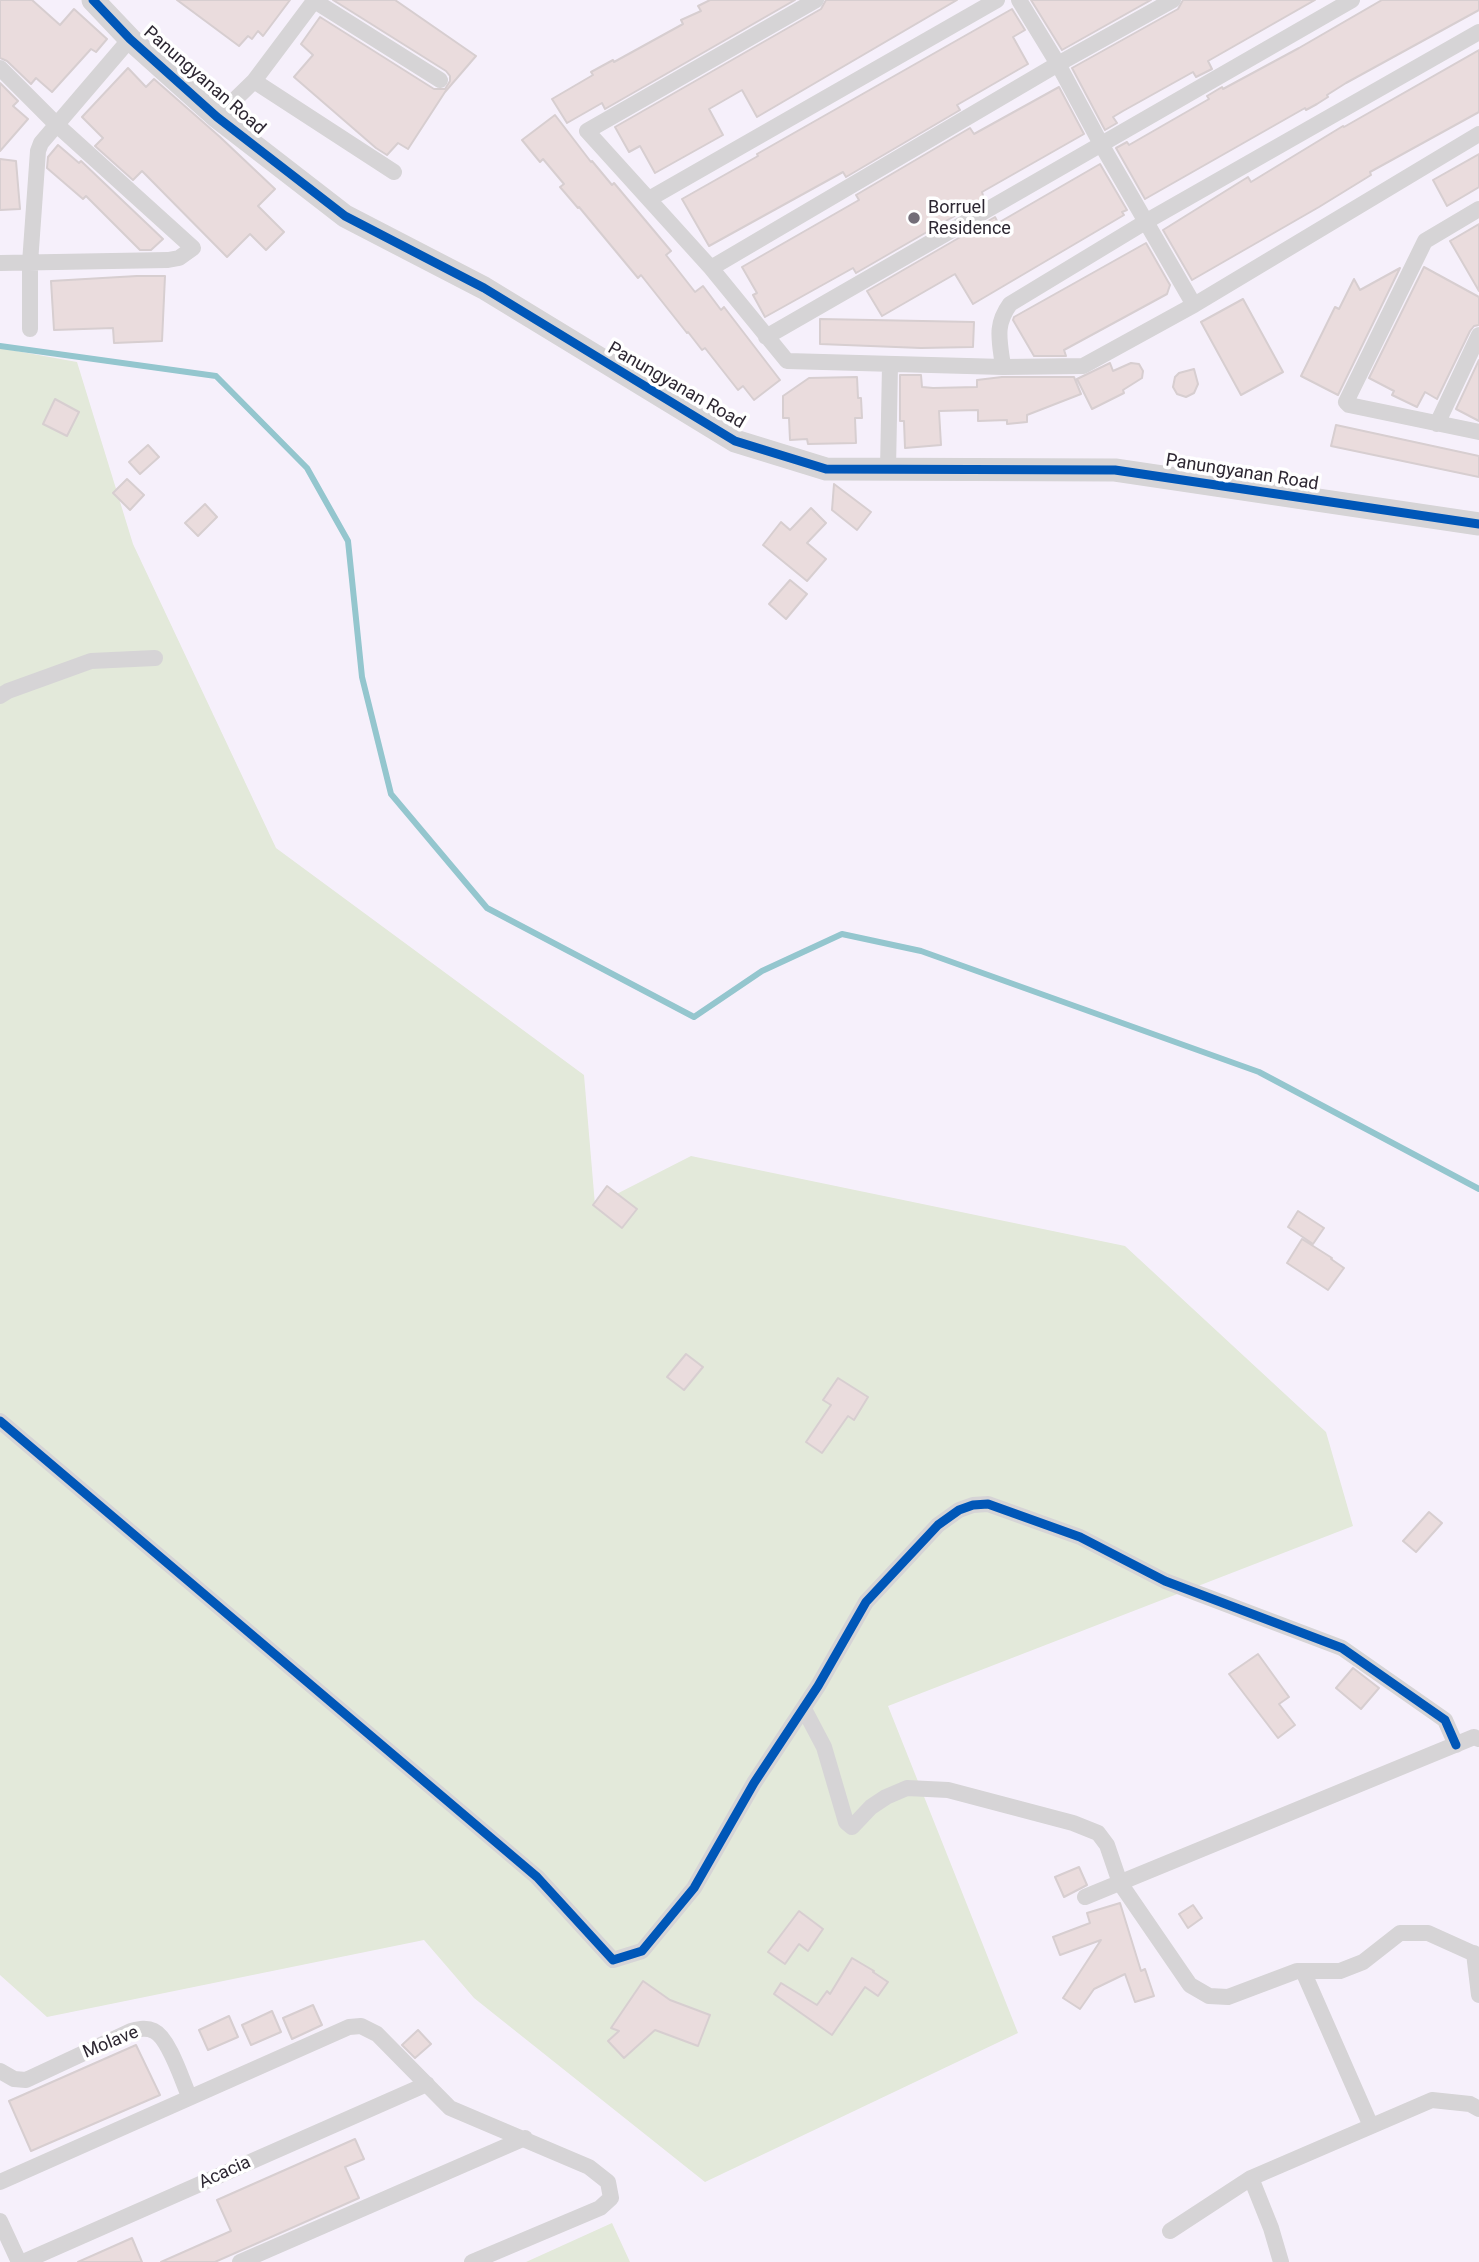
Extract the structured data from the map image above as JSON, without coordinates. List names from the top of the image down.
{
  "streets": {
    "street": ["Panungyanan Road", "Molave", "Acacia"]
  },
  "places": ["Borruel Residence"]
}
